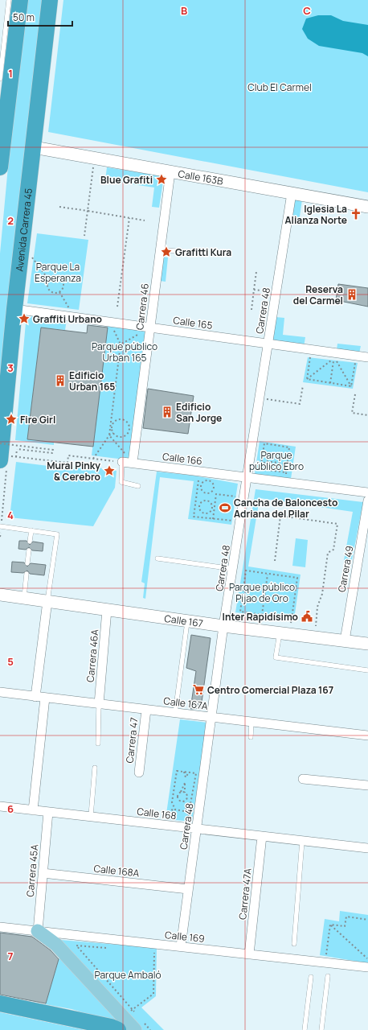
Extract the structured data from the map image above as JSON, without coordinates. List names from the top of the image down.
{
  "streets": {
    "highway": ["Avenida Carrera 45"],
    "street": [
      "Calle 163B",
      "Carrera 46",
      "Carrera 48",
      "Calle 165",
      "Calle 166",
      "Carrera 49",
      "Calle 167",
      "Carrera 46A",
      "Calle 167A",
      "Carrera 47",
      "Calle 168",
      "Carrera 45A",
      "Calle 168A",
      "Carrera 47A",
      "Calle 169"
    ]
  },
  "crossings": [
    ["Calle 163B", "Avenida Carrera 45"],
    ["Calle 163B", "Carrera 46"],
    ["Calle 163B", "Carrera 48"],
    ["Avenida Carrera 45", "Calle 165"],
    ["Carrera 46", "Calle 165"],
    ["Carrera 46", "Calle 166"],
    ["Carrera 48", "Calle 165"],
    ["Carrera 48", "Calle 166"],
    ["Carrera 48", "Calle 167"],
    ["Carrera 48", "Calle 167A"],
    ["Carrera 48", "Calle 168"],
    ["Carrera 48", "Calle 168A"],
    ["Carrera 48", "Calle 169"],
    ["Carrera 49", "Calle 167"],
    ["Calle 167", "Carrera 46A"],
    ["Carrera 46A", "Calle 167A"],
    ["Calle 167A", "Carrera 47"],
    ["Calle 168", "Carrera 45A"],
    ["Calle 168", "Carrera 47A"],
    ["Carrera 45A", "Calle 168A"],
    ["Carrera 45A", "Calle 169"],
    ["Carrera 47A", "Calle 169"]
  ],
  "parks": [
    "Club El Carmel",
    "Parque La Esperanza",
    "Parque público Urban 165",
    "Parque público Ebro",
    "Parque público Pijao de Oro",
    "Parque Ambaló"
  ],
  "places": {
    "place": [
      "Blue Grafiti",
      "Grafitti Kura",
      "Graffiti Urbano",
      "Fire Girl",
      "Mural Pinky & Cerebro"
    ],
    "church": ["Iglesia La Alianza Norte"],
    "building": ["Reserva del Carmel", "Edificio Urban 165", "Edificio San Jorge"],
    "sports": ["Cancha de Baloncesto Adriana del Pilar"],
    "public building": ["Inter Rapidísimo"],
    "supermarket": ["Centro Comercial Plaza 167"]
  },
  "scale_bar": "50 m",
  "grid": {
    "columns": ["B", "C"],
    "rows": [
      "1",
      "2",
      "3",
      "4",
      "5",
      "6",
      "7"
    ]
  }
}
